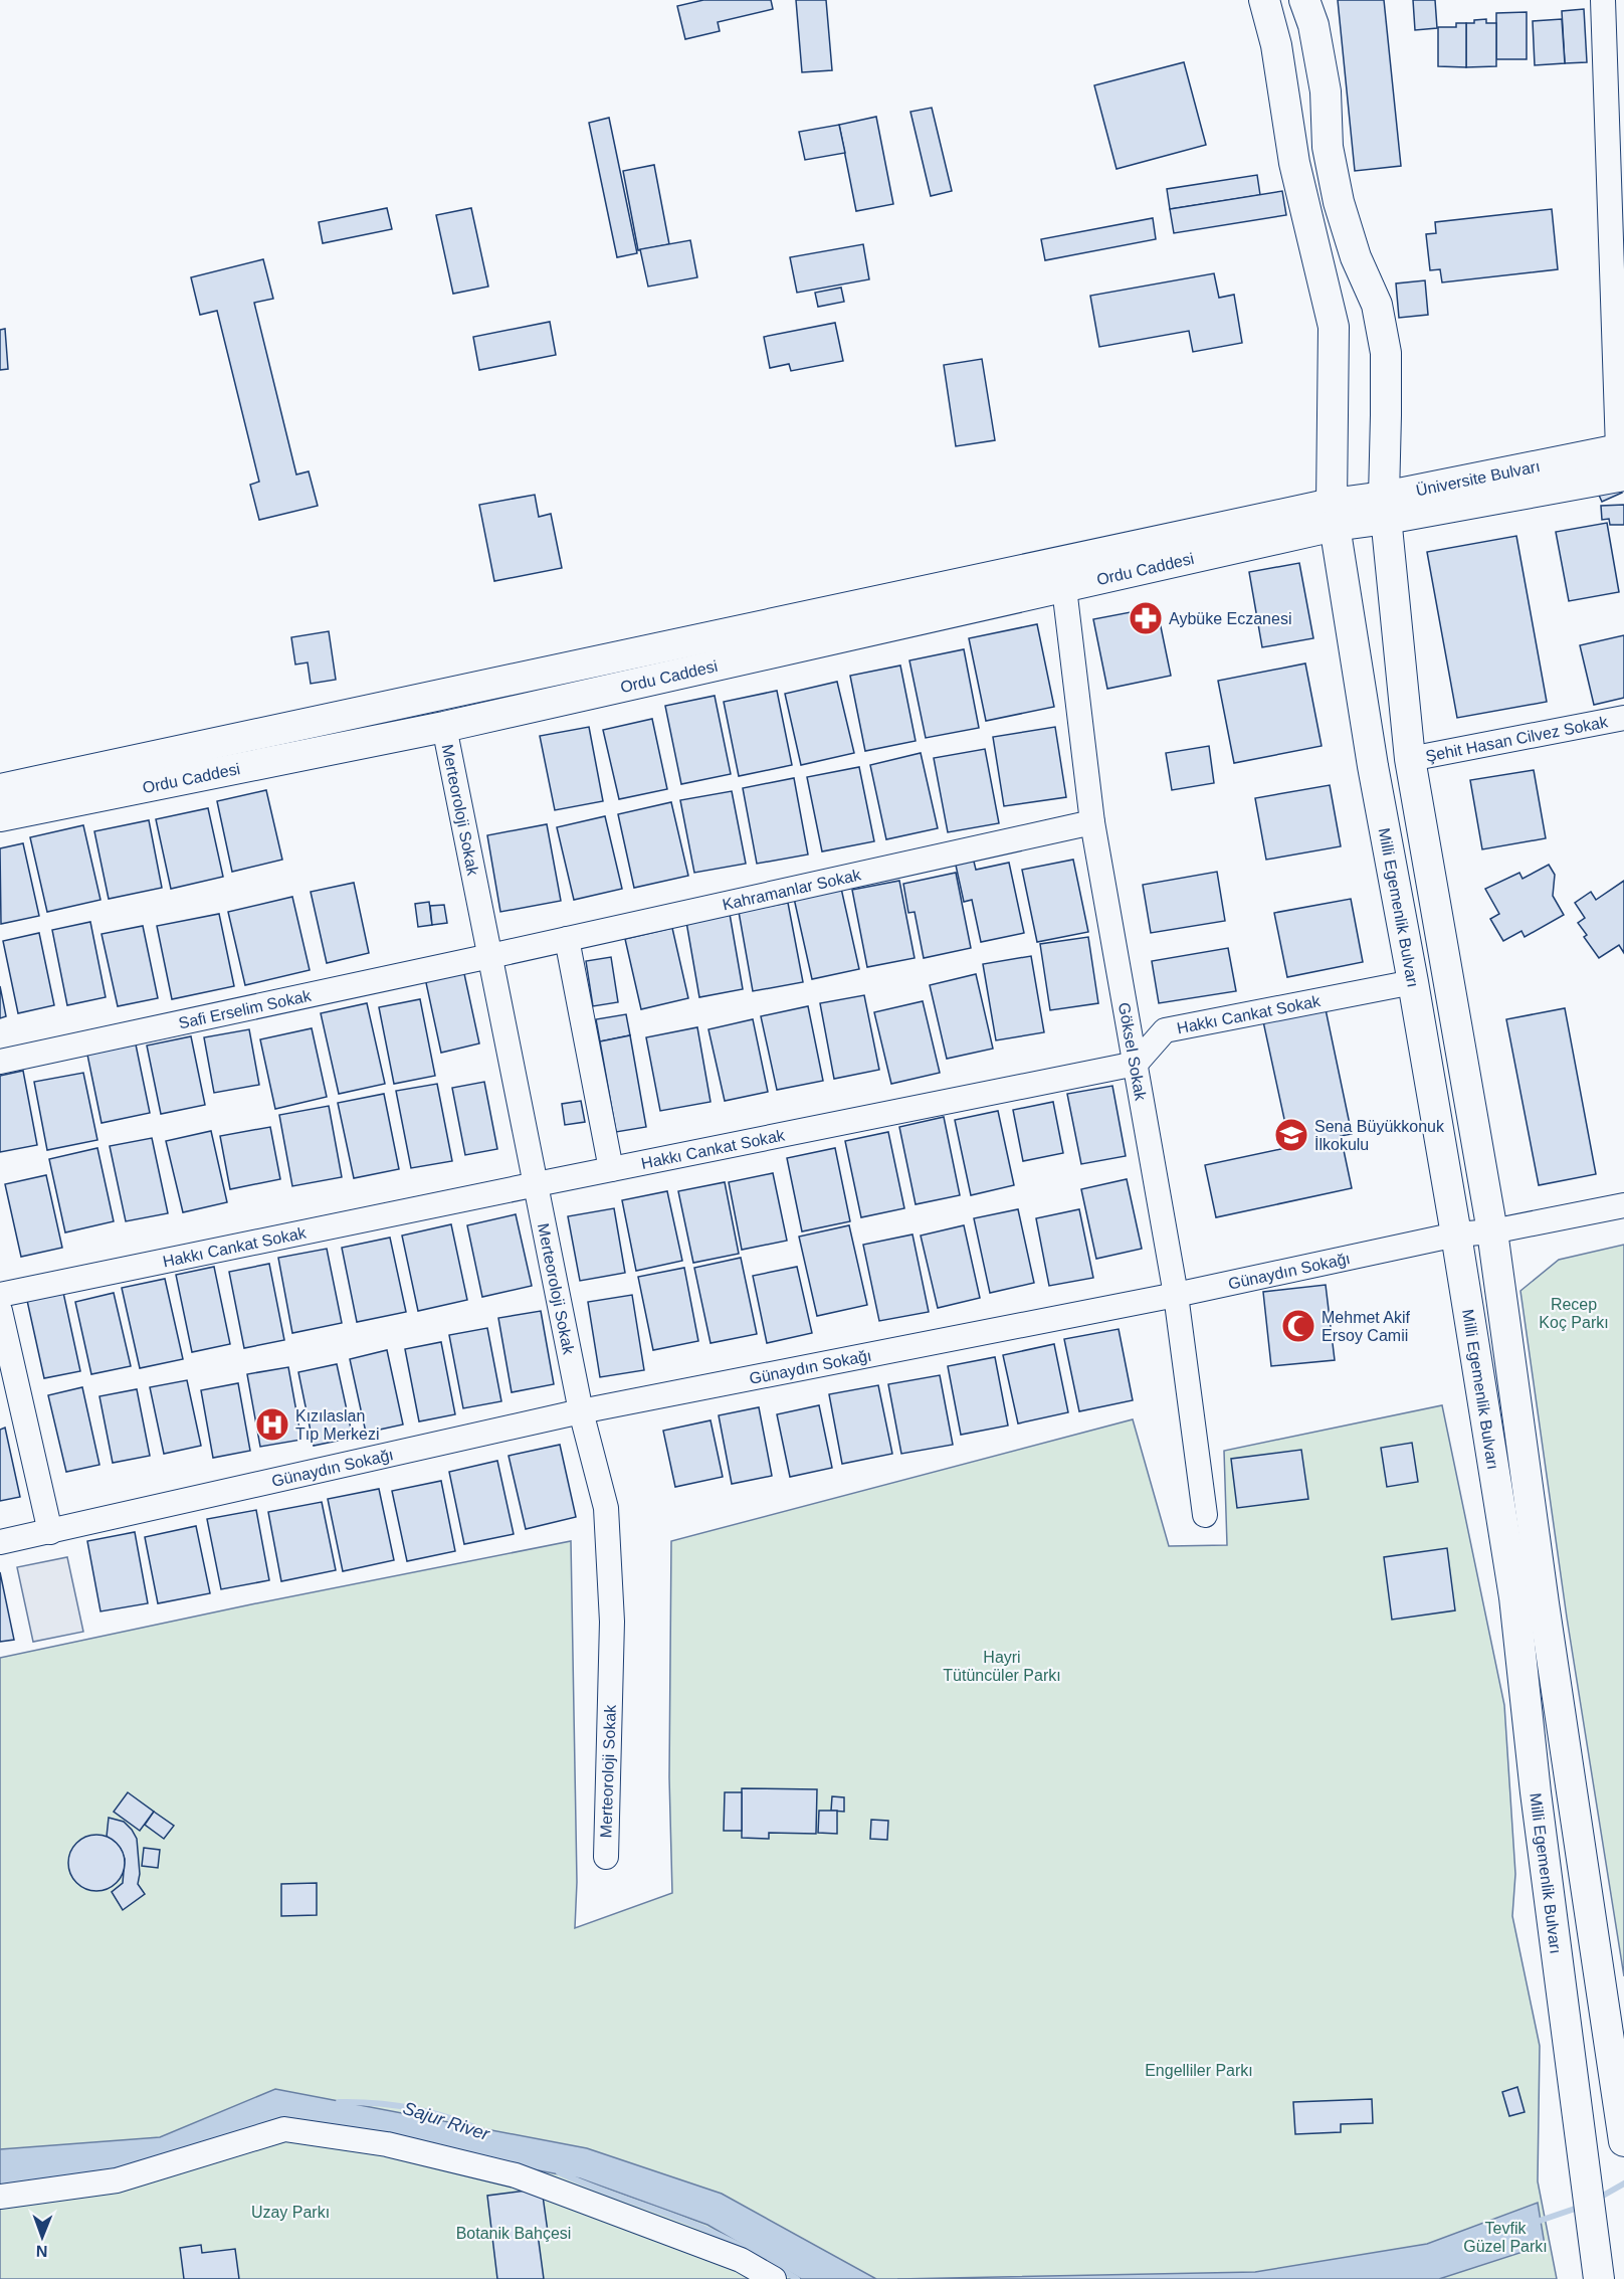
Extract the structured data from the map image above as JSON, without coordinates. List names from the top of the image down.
{
  "streets": {
    "main road": ["Üniversite Bulvarı", "Ordu Caddesi", "Milli Egemenlik Bulvarı"],
    "street": [
      "Şehit Hasan Cilvez Sokak",
      "Merteoroloji Sokak",
      "Kahramanlar Sokak",
      "Safi Erselim Sokak",
      "Hakkı Cankat Sokak",
      "Göksel Sokak",
      "Günaydın Sokağı"
    ]
  },
  "crossings": [
    ["Üniversite Bulvarı", "Ordu Caddesi"],
    ["Üniversite Bulvarı", "Milli Egemenlik Bulvarı"],
    ["Ordu Caddesi", "Merteoroloji Sokak"],
    ["Ordu Caddesi", "Milli Egemenlik Bulvarı"],
    ["Ordu Caddesi", "Göksel Sokak"],
    ["Şehit Hasan Cilvez Sokak", "Milli Egemenlik Bulvarı"],
    ["Merteoroloji Sokak", "Kahramanlar Sokak"],
    ["Merteoroloji Sokak", "Safi Erselim Sokak"],
    ["Merteoroloji Sokak", "Hakkı Cankat Sokak"],
    ["Merteoroloji Sokak", "Günaydın Sokağı"],
    ["Kahramanlar Sokak", "Safi Erselim Sokak"],
    ["Kahramanlar Sokak", "Göksel Sokak"],
    ["Milli Egemenlik Bulvarı", "Hakkı Cankat Sokak"],
    ["Milli Egemenlik Bulvarı", "Günaydın Sokağı"],
    ["Hakkı Cankat Sokak", "Göksel Sokak"],
    ["Göksel Sokak", "Günaydın Sokağı"]
  ],
  "water": ["Sajur River"],
  "parks": [
    "Recep Koç Parkı",
    "Hayri Tütüncüler Parkı",
    "Engelliler Parkı",
    "Uzay Parkı",
    "Tevfik Güzel Parkı",
    "Botanik Bahçesi"
  ],
  "places": {
    "pharmacy": ["Aybüke Eczanesi"],
    "school or university": ["Sena Büyükkonuk İlkokulu"],
    "mosque": ["Mehmet Akif Ersoy Camii"],
    "hospital": ["Kızılaslan Tıp Merkezi"]
  },
  "north": "bottom"
}
